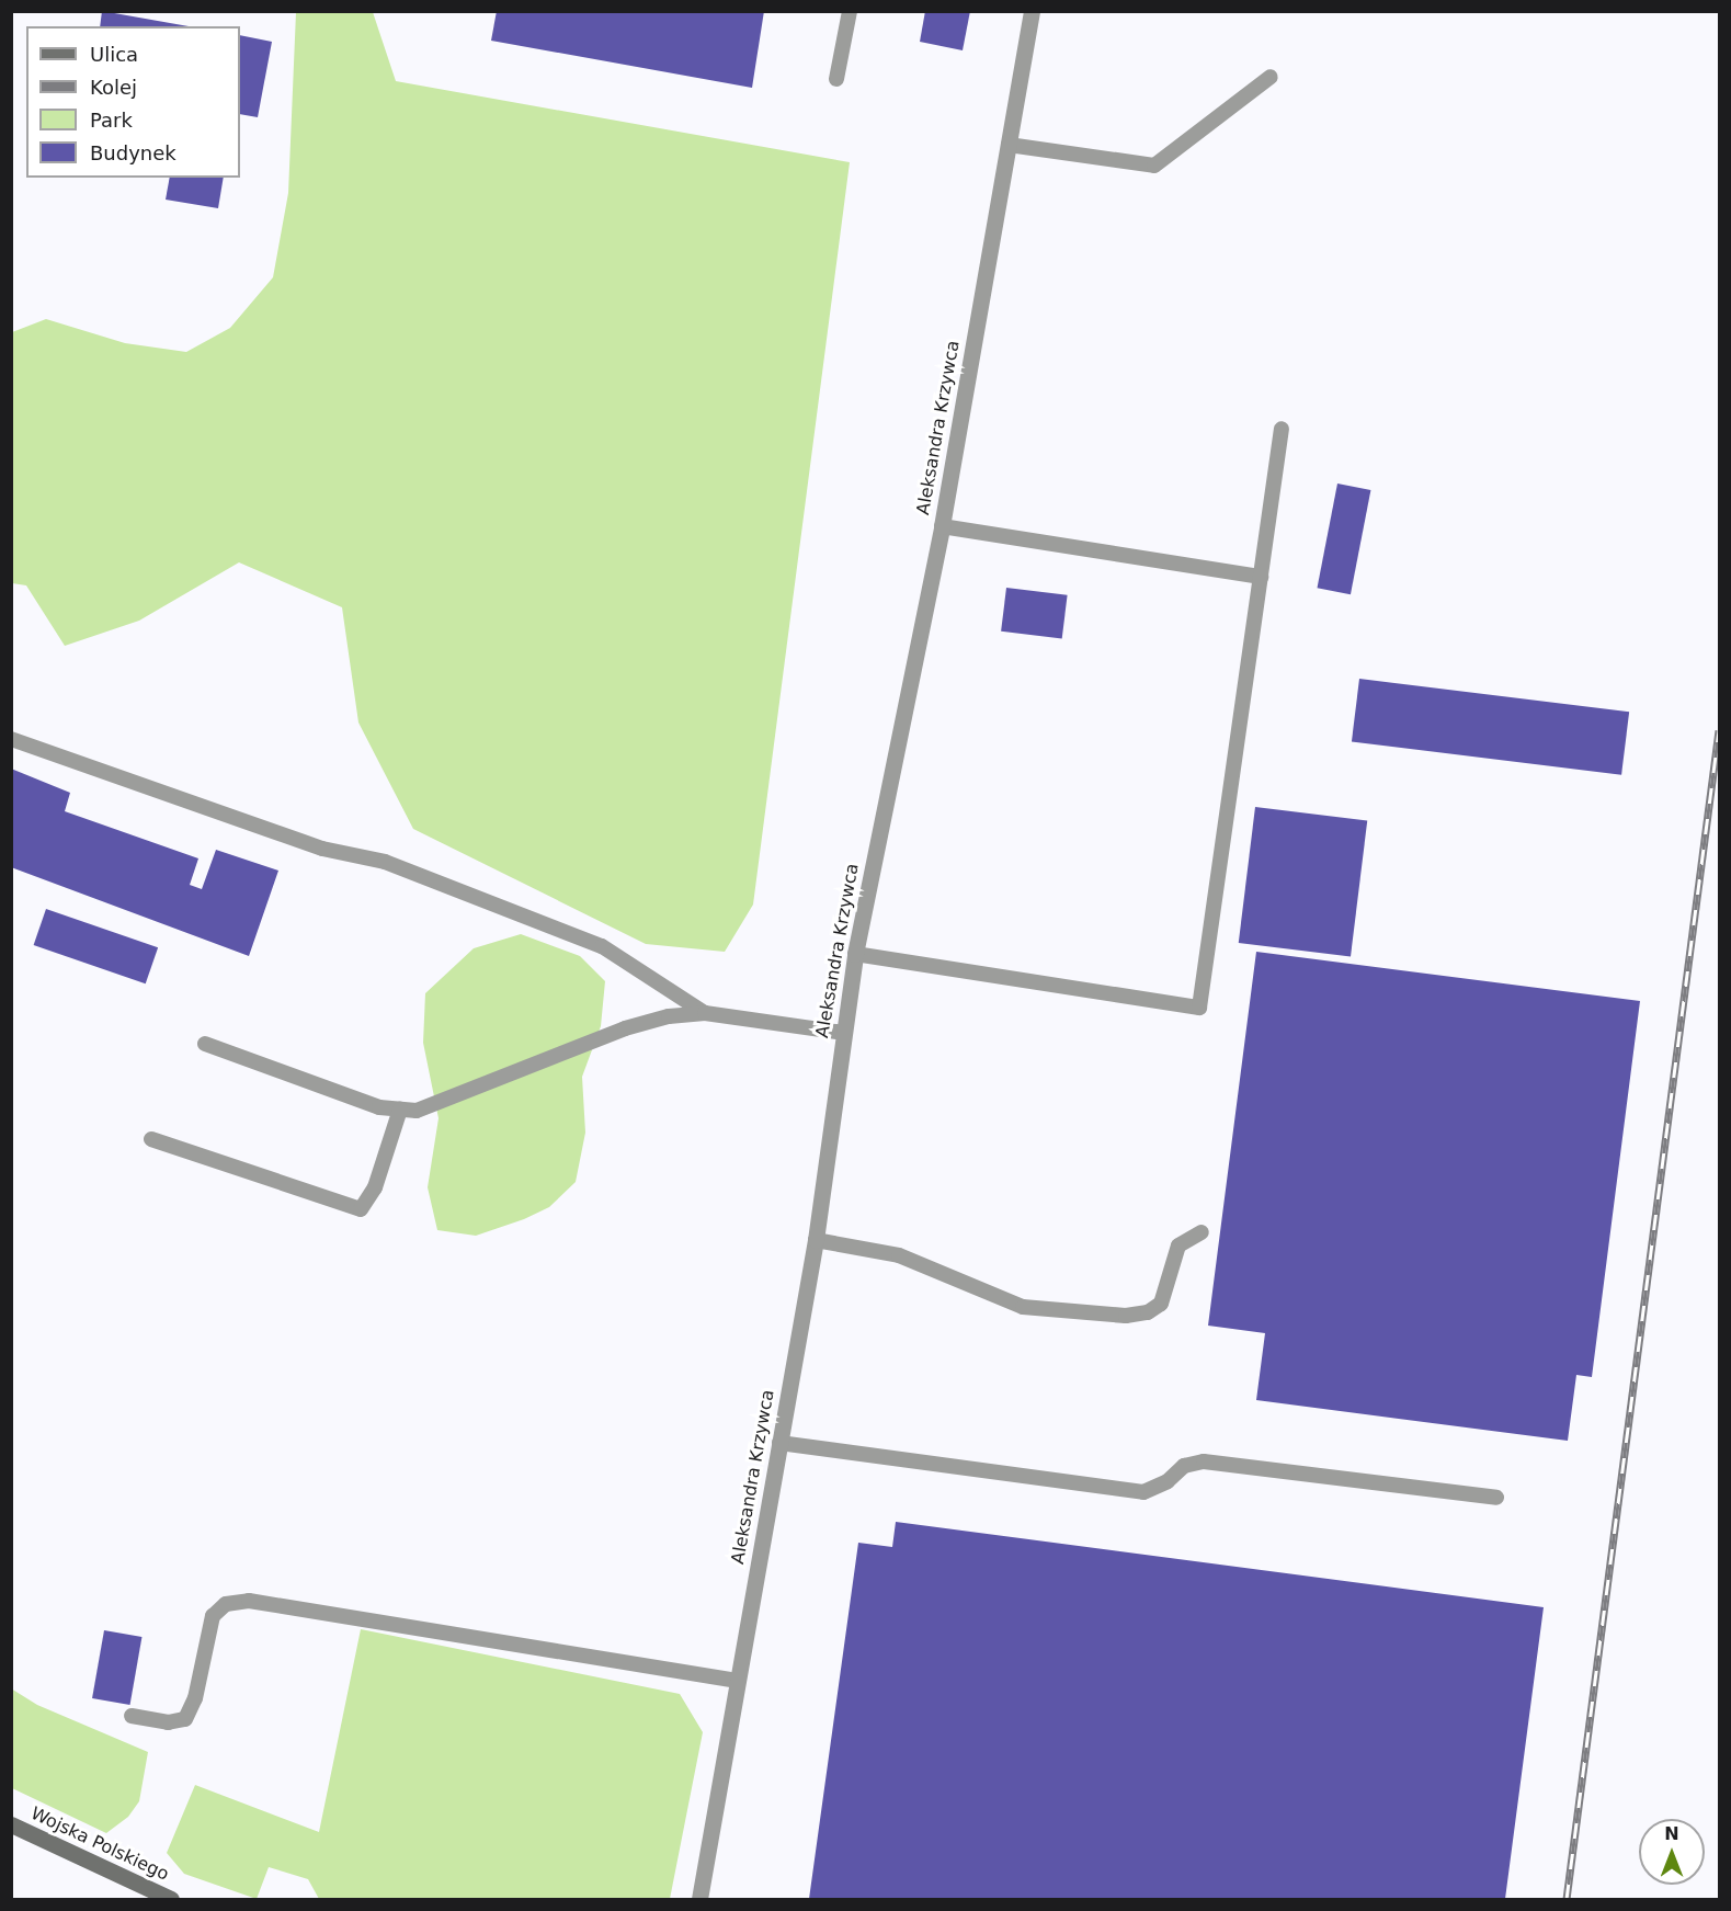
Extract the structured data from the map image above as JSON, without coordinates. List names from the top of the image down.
{
  "streets": {
    "street": ["Aleksandra Krzywca", "Wojska Polskiego"]
  },
  "legend": [
    "Ulica",
    "Kolej",
    "Park",
    "Budynek"
  ],
  "north": "top"
}
